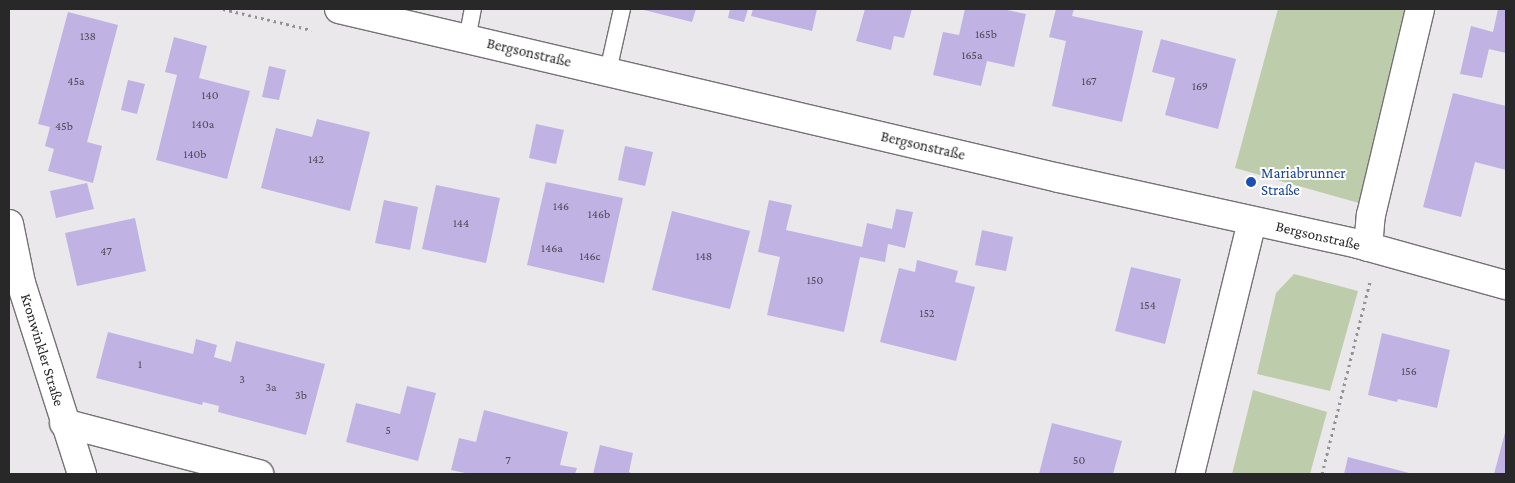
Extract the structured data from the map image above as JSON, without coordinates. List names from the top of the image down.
{
  "streets": {
    "street": ["Bergsonstraße", "Kronwinkler Straße"]
  },
  "places": ["Mariabrunner Straße"],
  "house_numbers": [
    "165b",
    "138",
    "165a",
    "45a",
    "167",
    "169",
    "140",
    "140a",
    "45b",
    "140b",
    "142",
    "146",
    "146b",
    "144",
    "146a",
    "47",
    "146c",
    "148",
    "150",
    "154",
    "152",
    "1",
    "156",
    "3",
    "3a",
    "3b",
    "5",
    "7",
    "50"
  ]
}
